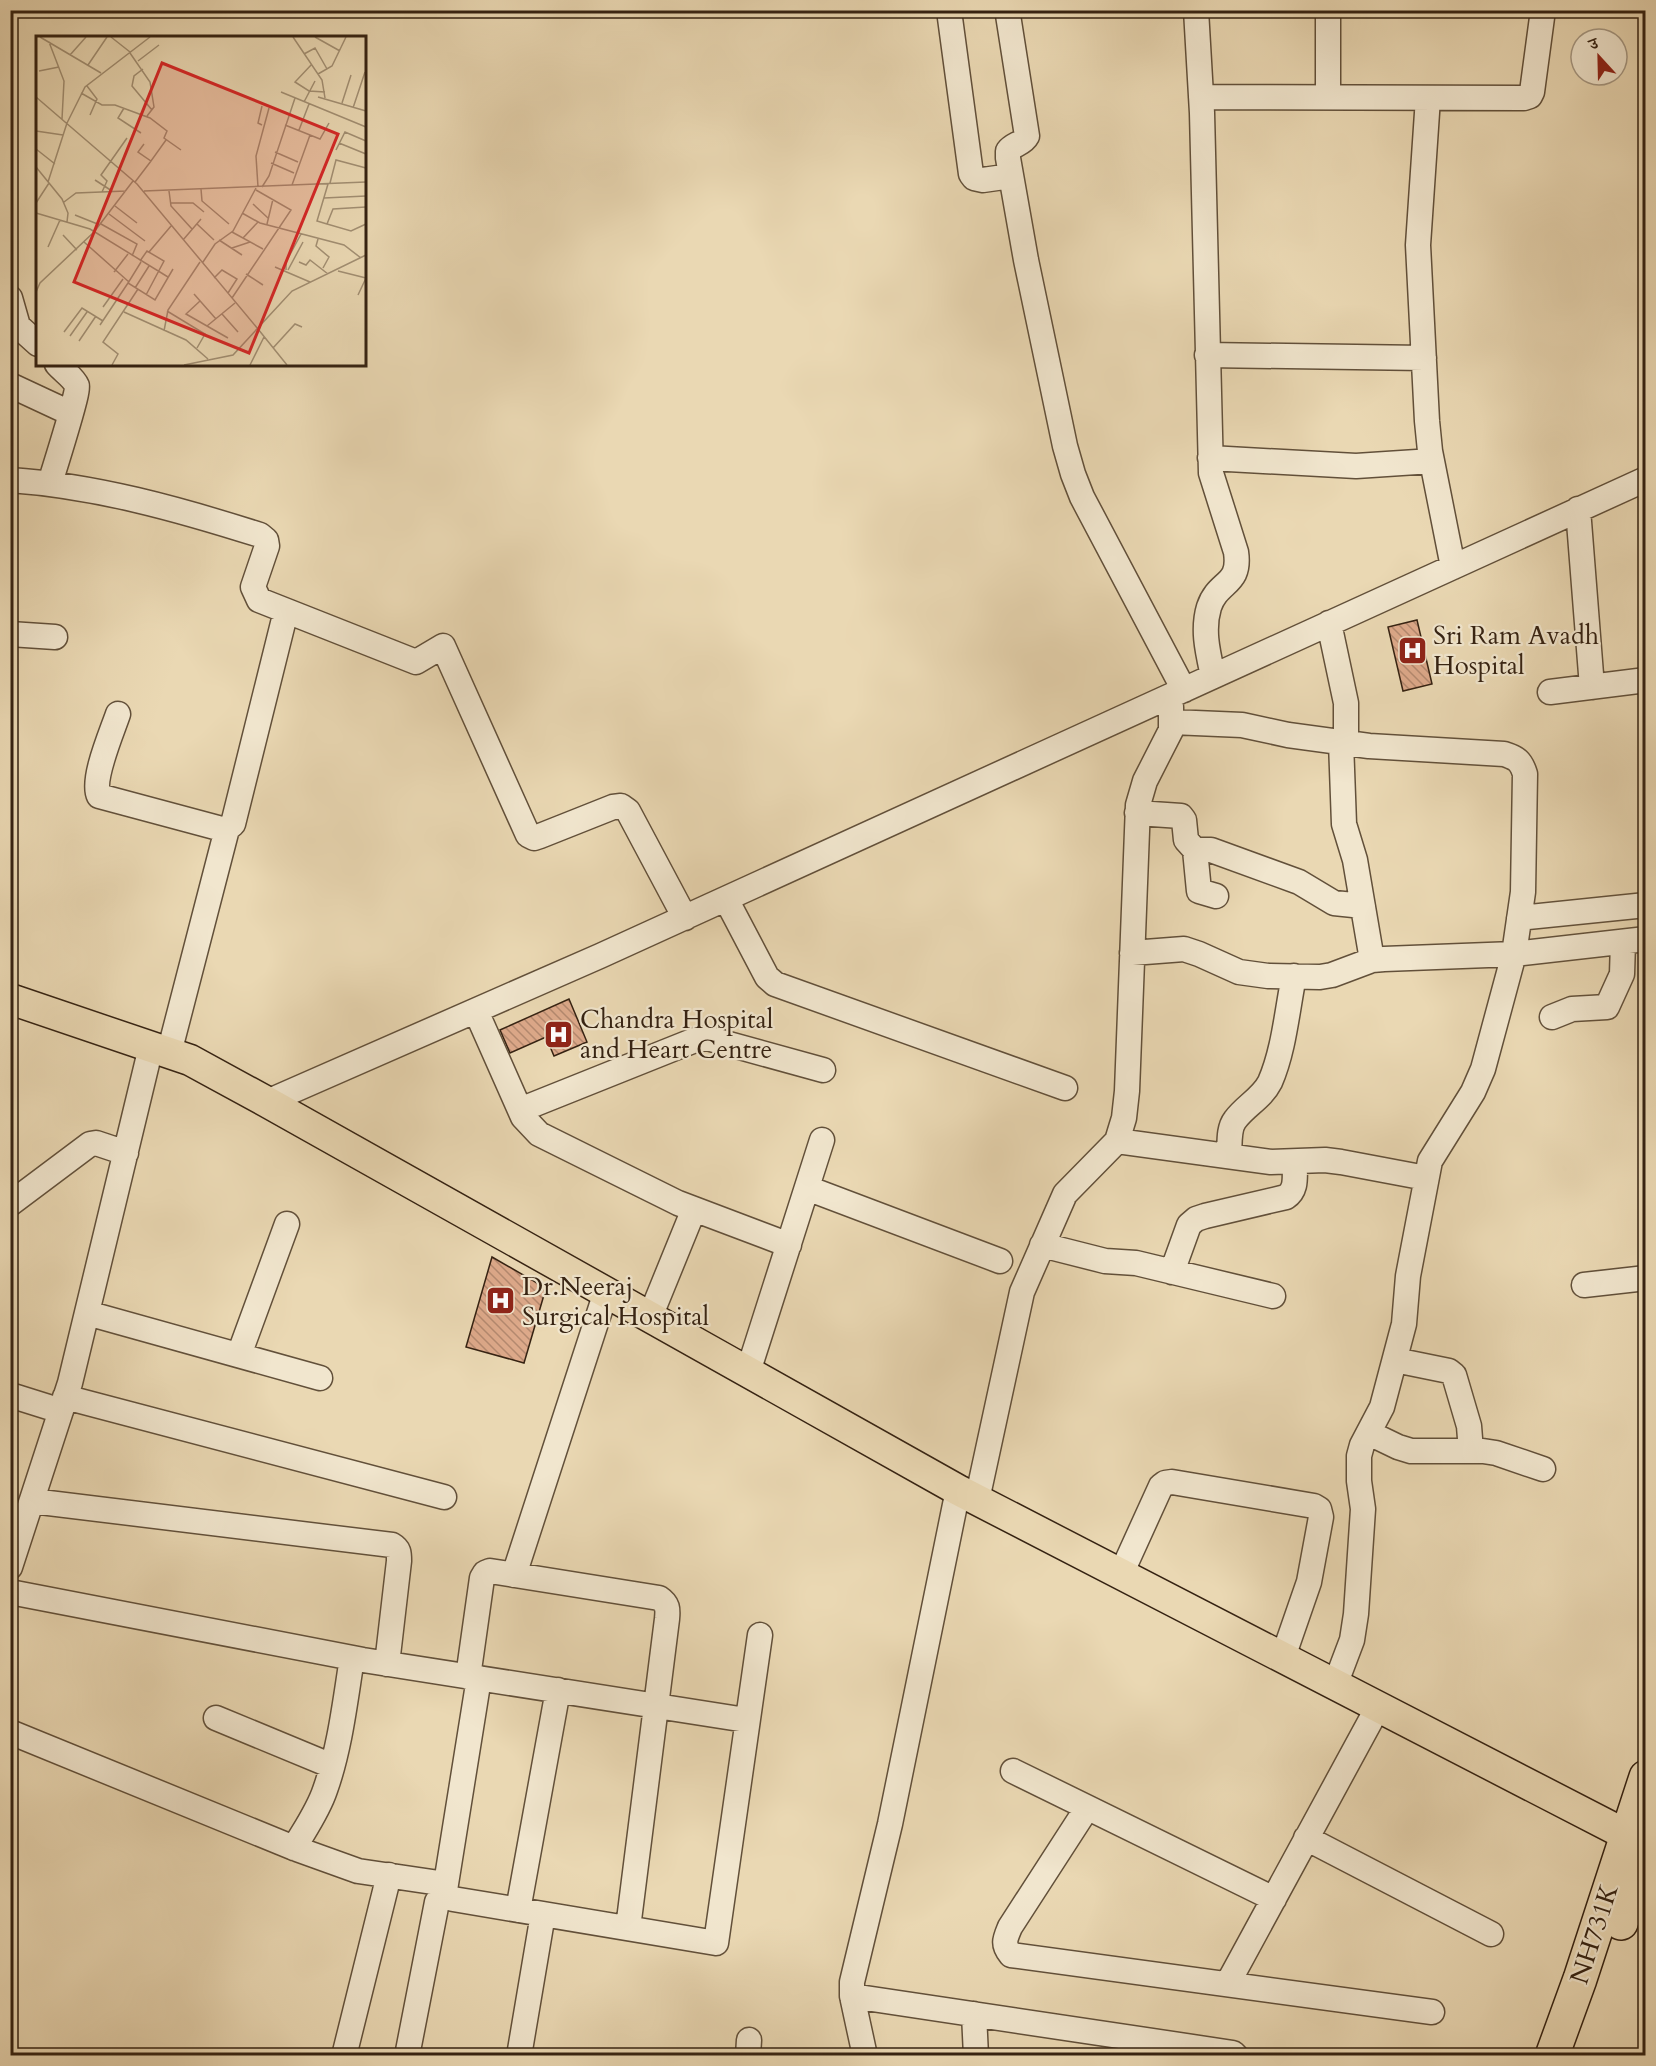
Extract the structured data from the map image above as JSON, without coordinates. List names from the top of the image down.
{
  "streets": {
    "highway": ["NH731K"]
  },
  "places": {
    "hospital": ["Sri Ram Avadh Hospital", "Chandra Hospital and Heart Centre", "Dr.Neeraj Surgical Hospital"]
  },
  "north": "top"
}
